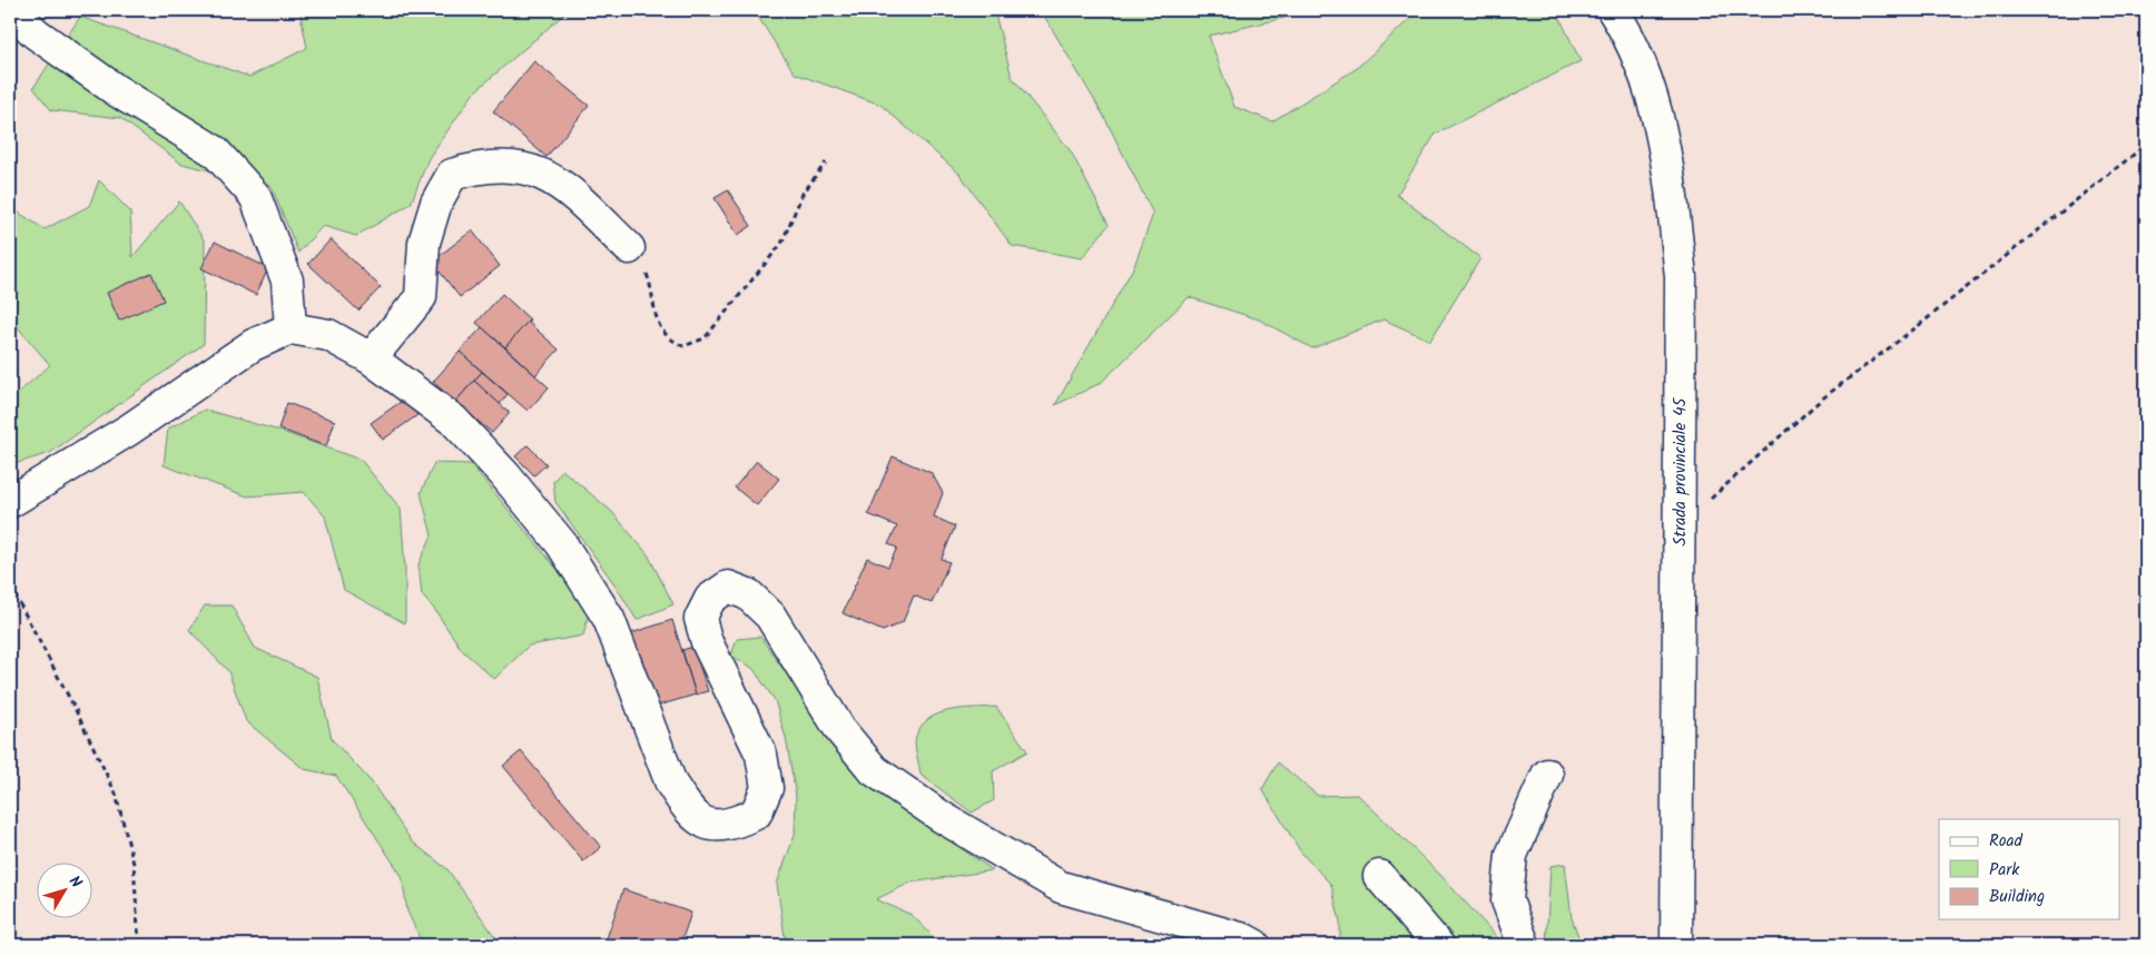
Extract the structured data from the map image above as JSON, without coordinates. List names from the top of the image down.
{
  "streets": {
    "street": ["Strada provinciale 45"]
  },
  "legend": ["Road", "Park", "Building"],
  "north": "top right"
}
